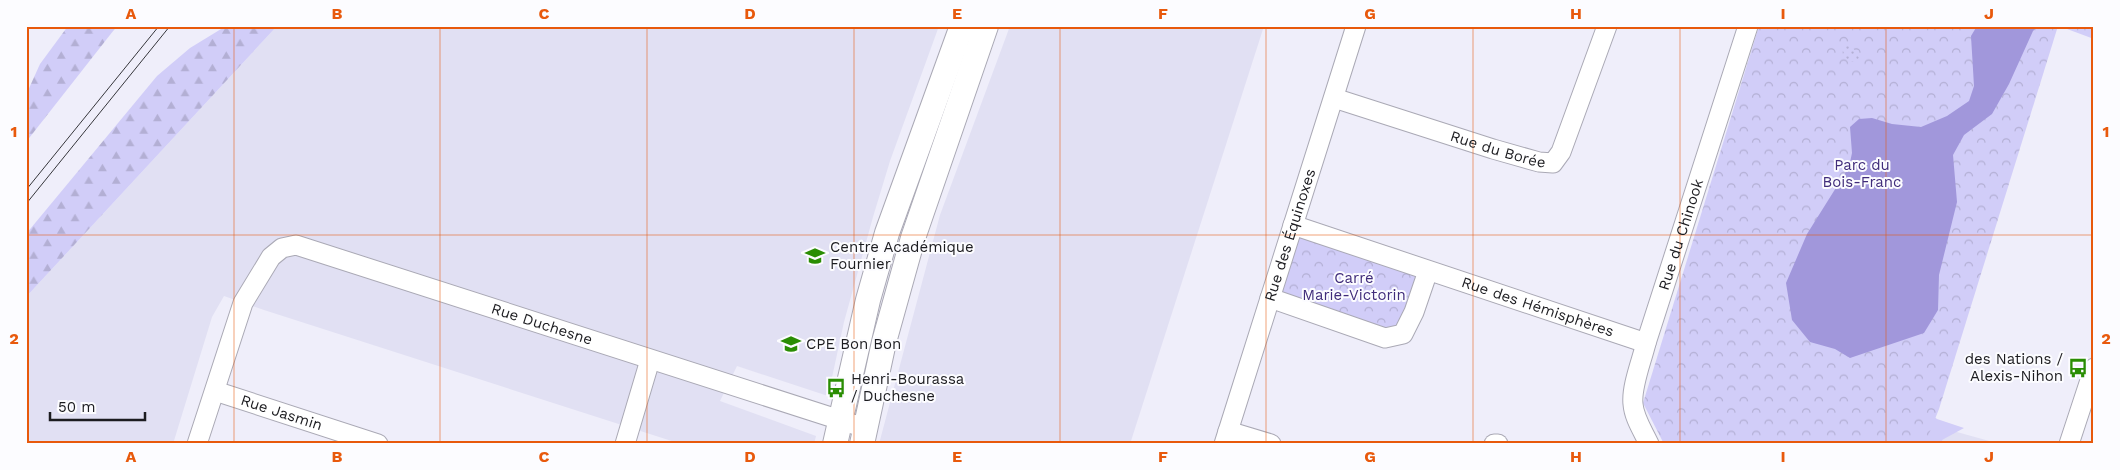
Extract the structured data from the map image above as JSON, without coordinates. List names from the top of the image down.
{
  "streets": {
    "street": [
      "Rue du Borée",
      "Rue des Équinoxes",
      "Rue du Chinook",
      "Rue des Hémisphères",
      "Rue Duchesne",
      "Rue Jasmin"
    ]
  },
  "crossings": [
    ["Rue du Borée", "Rue des Équinoxes"],
    ["Rue des Équinoxes", "Rue des Hémisphères"],
    ["Rue du Chinook", "Rue des Hémisphères"],
    ["Rue Duchesne", "Rue Jasmin"]
  ],
  "parks": ["Parc du Bois-Franc", "Carré Marie-Victorin"],
  "places": {
    "school or university": ["Centre Académique Fournier", "CPE Bon Bon"],
    "bus stop": ["des Nations / Alexis-Nihon", "Henri-Bourassa / Duchesne"]
  },
  "scale_bar": "50 m",
  "grid": {
    "columns": [
      "A",
      "B",
      "C",
      "D",
      "E",
      "F",
      "G",
      "H",
      "I",
      "J"
    ],
    "rows": ["1", "2"]
  }
}
